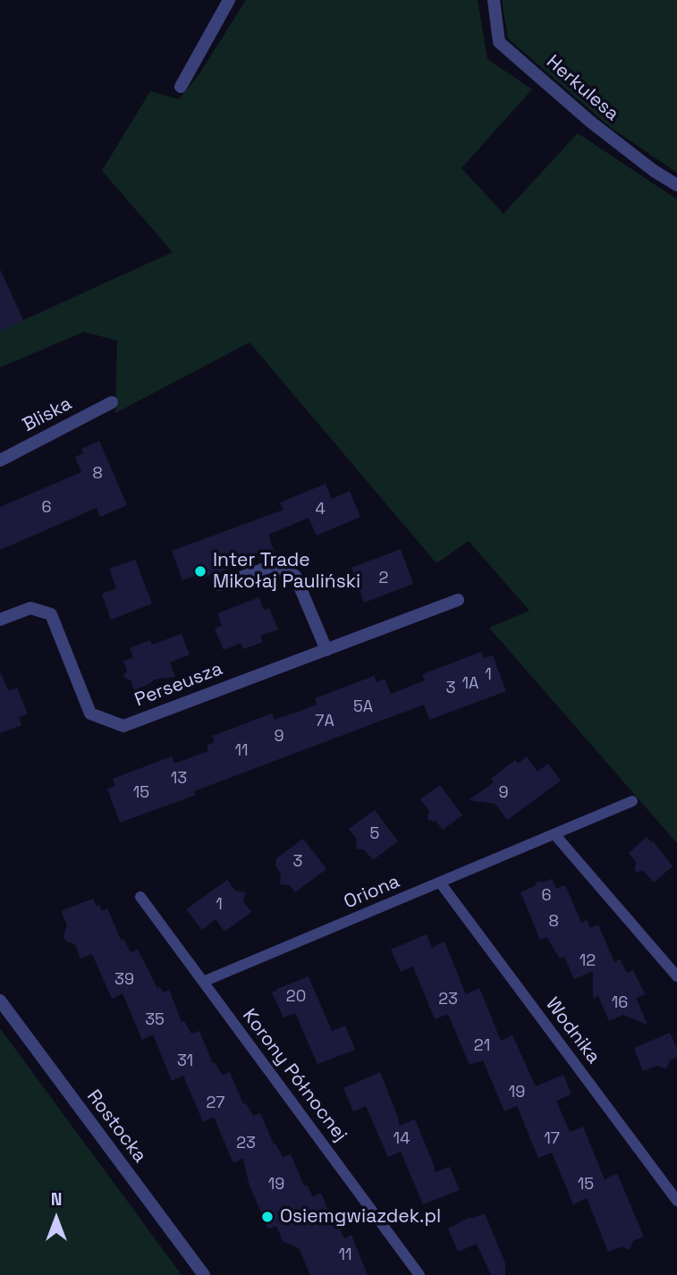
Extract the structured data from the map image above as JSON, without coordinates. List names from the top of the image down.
{
  "streets": {
    "street": [
      "Herkulesa",
      "Bliska",
      "Perseusza",
      "Rostocka"
    ],
    "lane": ["Oriona", "Wodnika", "Korony Północnej"]
  },
  "crossings": [
    ["Oriona", "Wodnika"],
    ["Oriona", "Korony Północnej"]
  ],
  "places": ["Inter Trade Mikołaj Pauliński", "Osiemgwiazdek.pl"],
  "house_numbers": [
    "8",
    "6",
    "4",
    "2",
    "1",
    "1A",
    "3",
    "5A",
    "7A",
    "9",
    "11",
    "13",
    "15",
    "9",
    "5",
    "3",
    "6",
    "1",
    "8",
    "12",
    "39",
    "20",
    "23",
    "16",
    "35",
    "21",
    "31",
    "19",
    "27",
    "14",
    "17",
    "23",
    "19",
    "15",
    "11"
  ],
  "north": "top"
}
